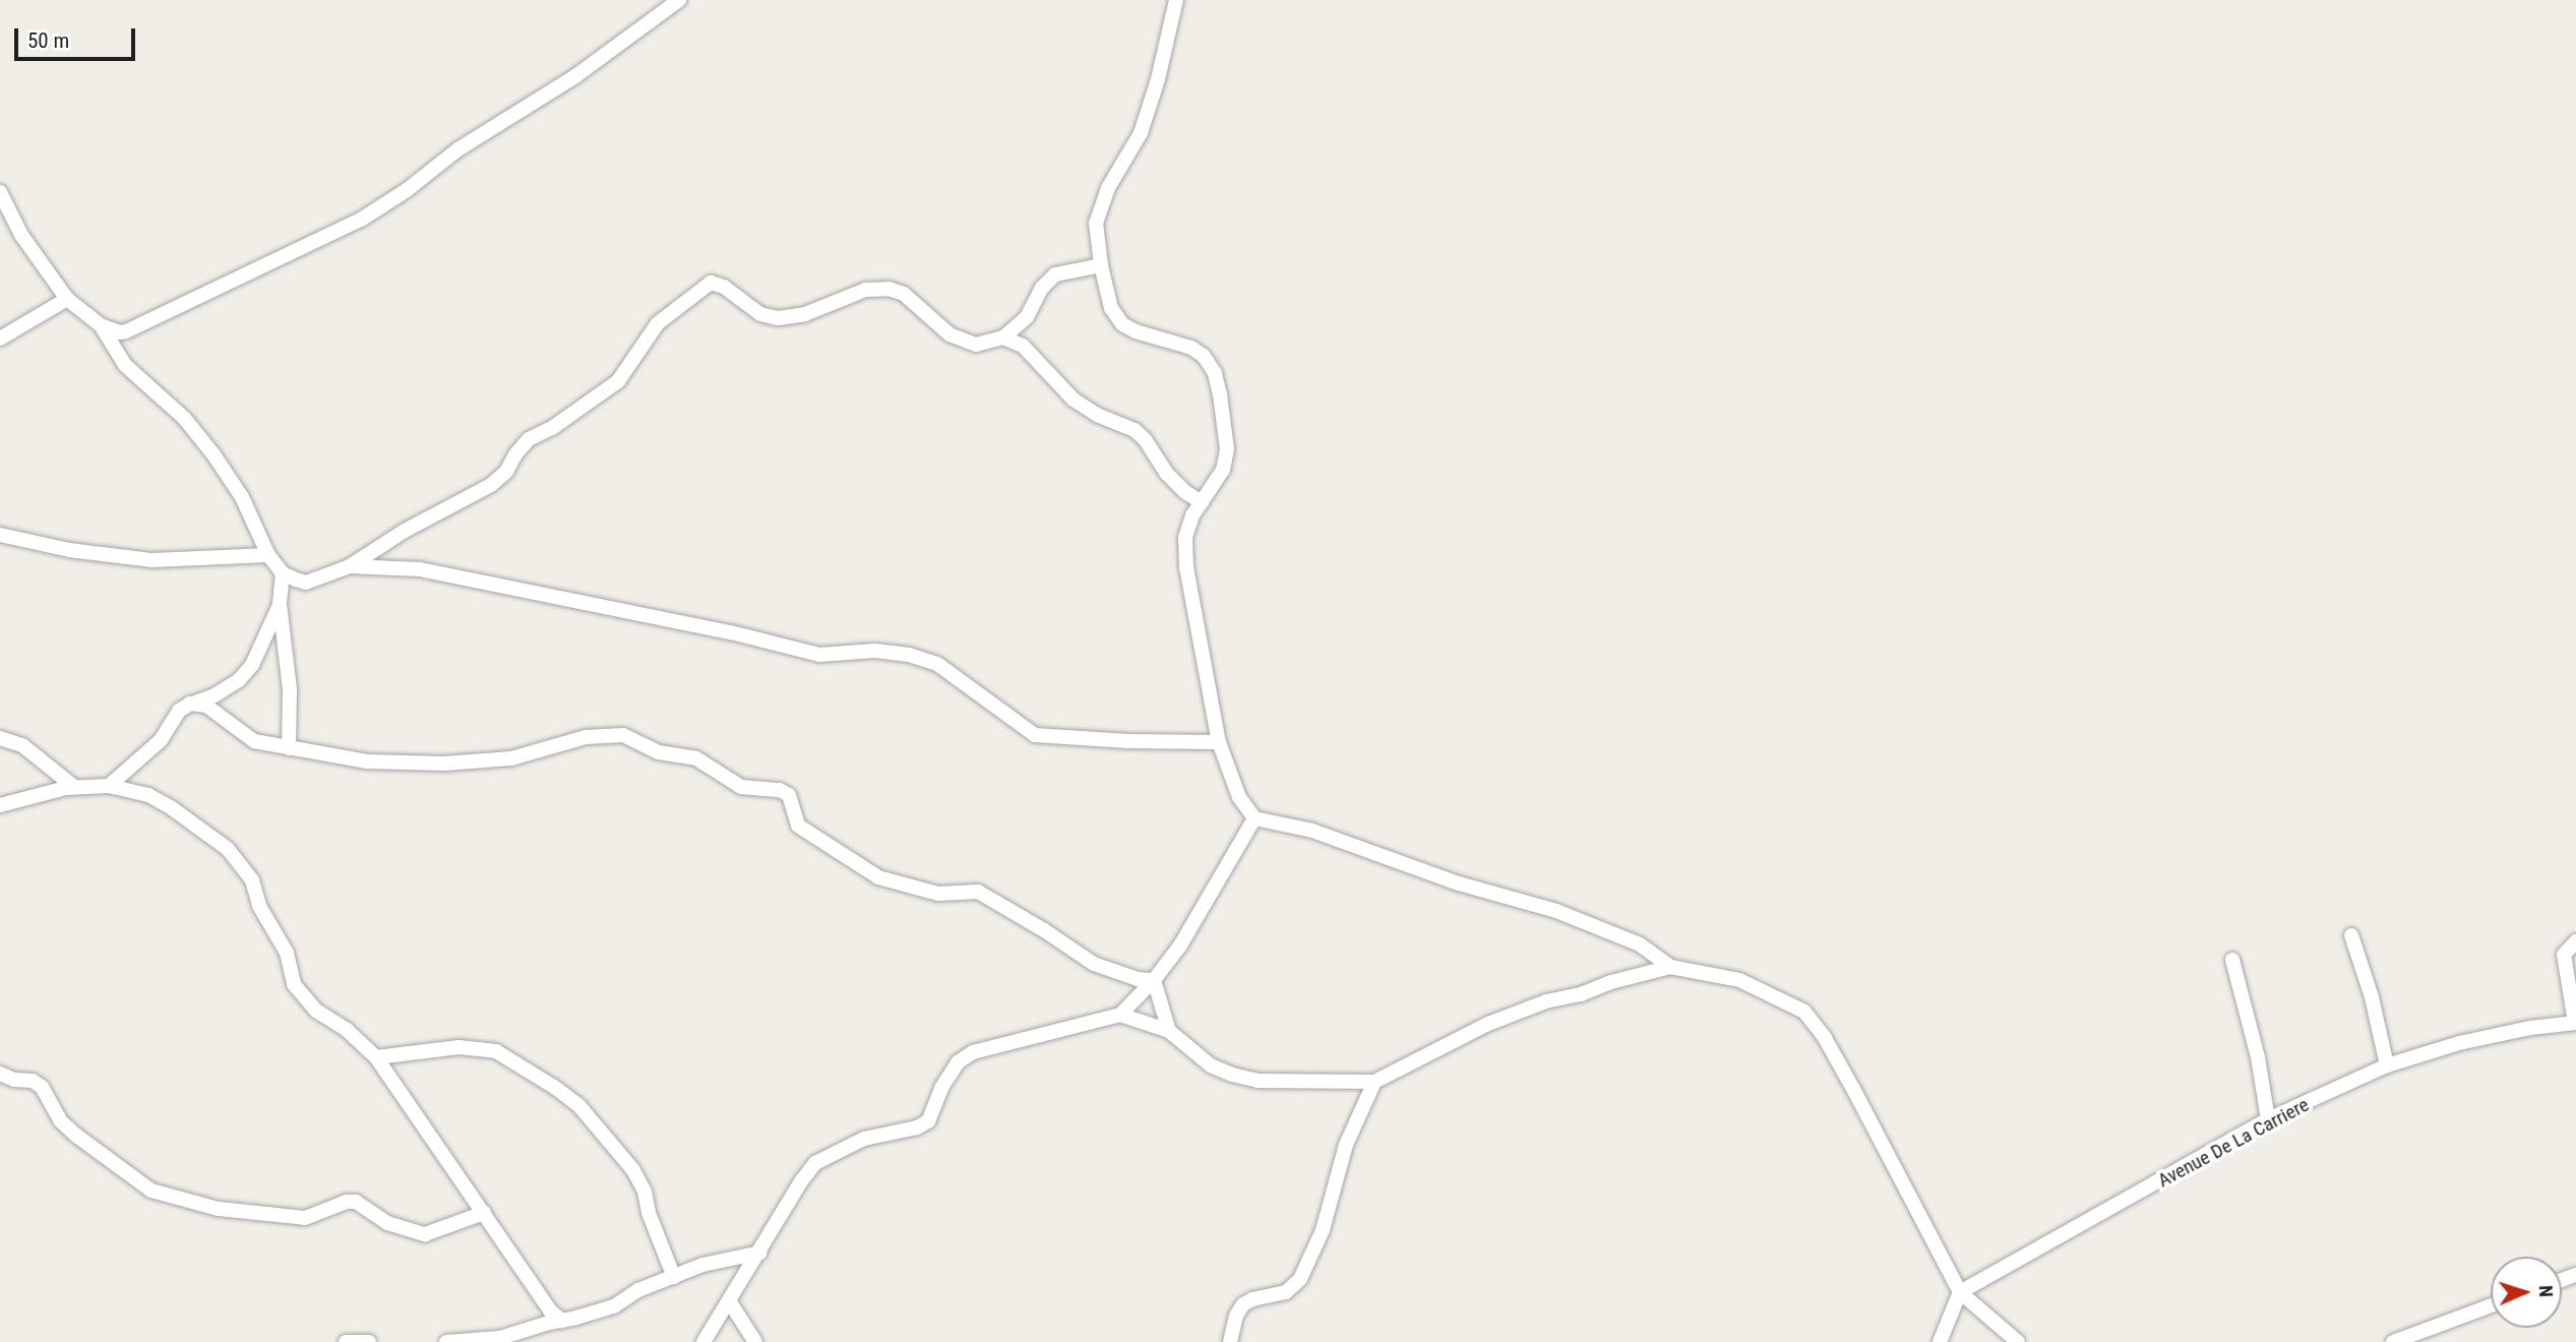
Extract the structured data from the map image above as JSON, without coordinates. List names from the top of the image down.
{
  "streets": {
    "street": ["Avenue De La Carriere"]
  },
  "scale_bar": "50 m",
  "north": "right"
}
